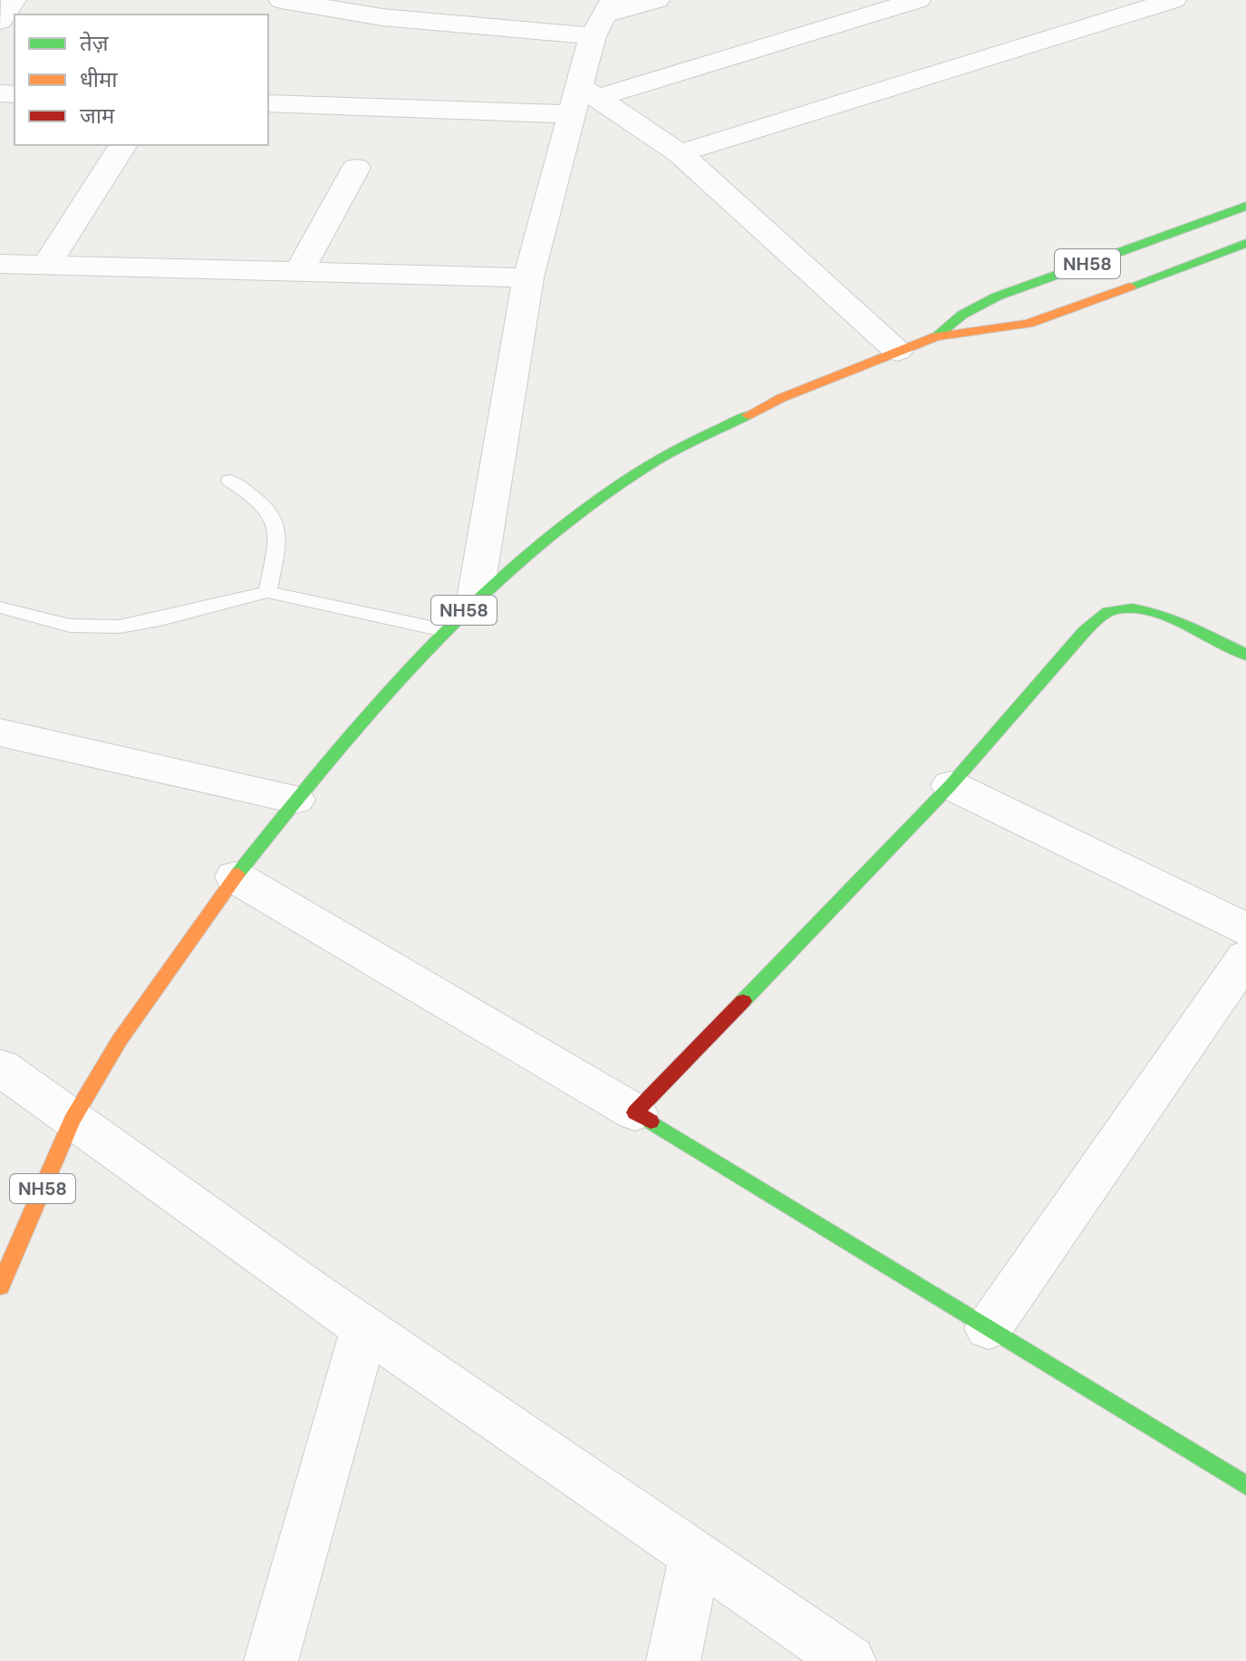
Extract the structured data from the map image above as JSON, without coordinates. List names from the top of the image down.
{
  "streets": {
    "main road": ["NH58"]
  },
  "legend": ["तेज़", "धीमा", "जाम"]
}
